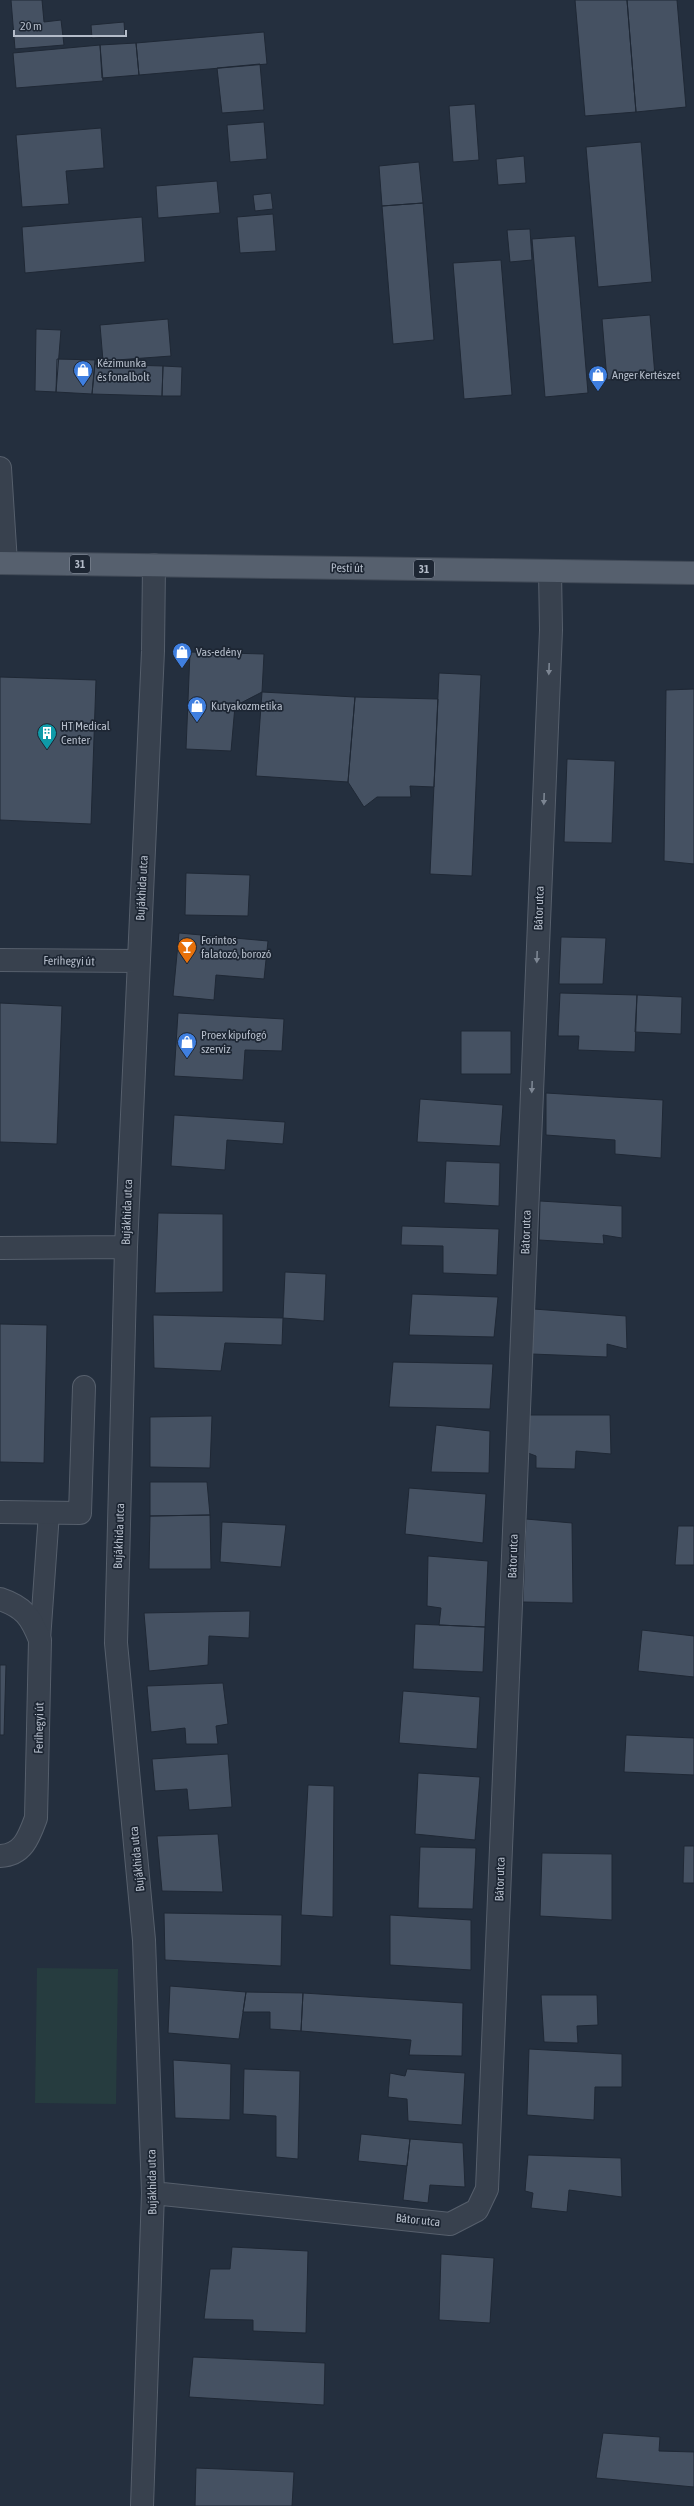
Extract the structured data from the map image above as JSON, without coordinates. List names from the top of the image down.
{
  "streets": {
    "main road": ["31", "Pesti út"],
    "street": ["Bujákhida utca", "Bátor utca", "Ferihegyi út"]
  },
  "crossings": [
    ["Pesti út", "Bujákhida utca"],
    ["Pesti út", "Bátor utca"],
    ["Bujákhida utca", "Bátor utca"],
    ["Bujákhida utca", "Ferihegyi út"]
  ],
  "one_way": ["Bátor utca"],
  "places": {
    "shop": [
      "Kézimunka és fonalbolt",
      "Anger Kertészet",
      "Vas-edény",
      "Kutyakozmetika",
      "Proex kipufogó szerviz"
    ],
    "building": ["HT Medical Center"],
    "bar": ["Forintos falatozó, borozó"]
  },
  "scale_bar": "20 m"
}
